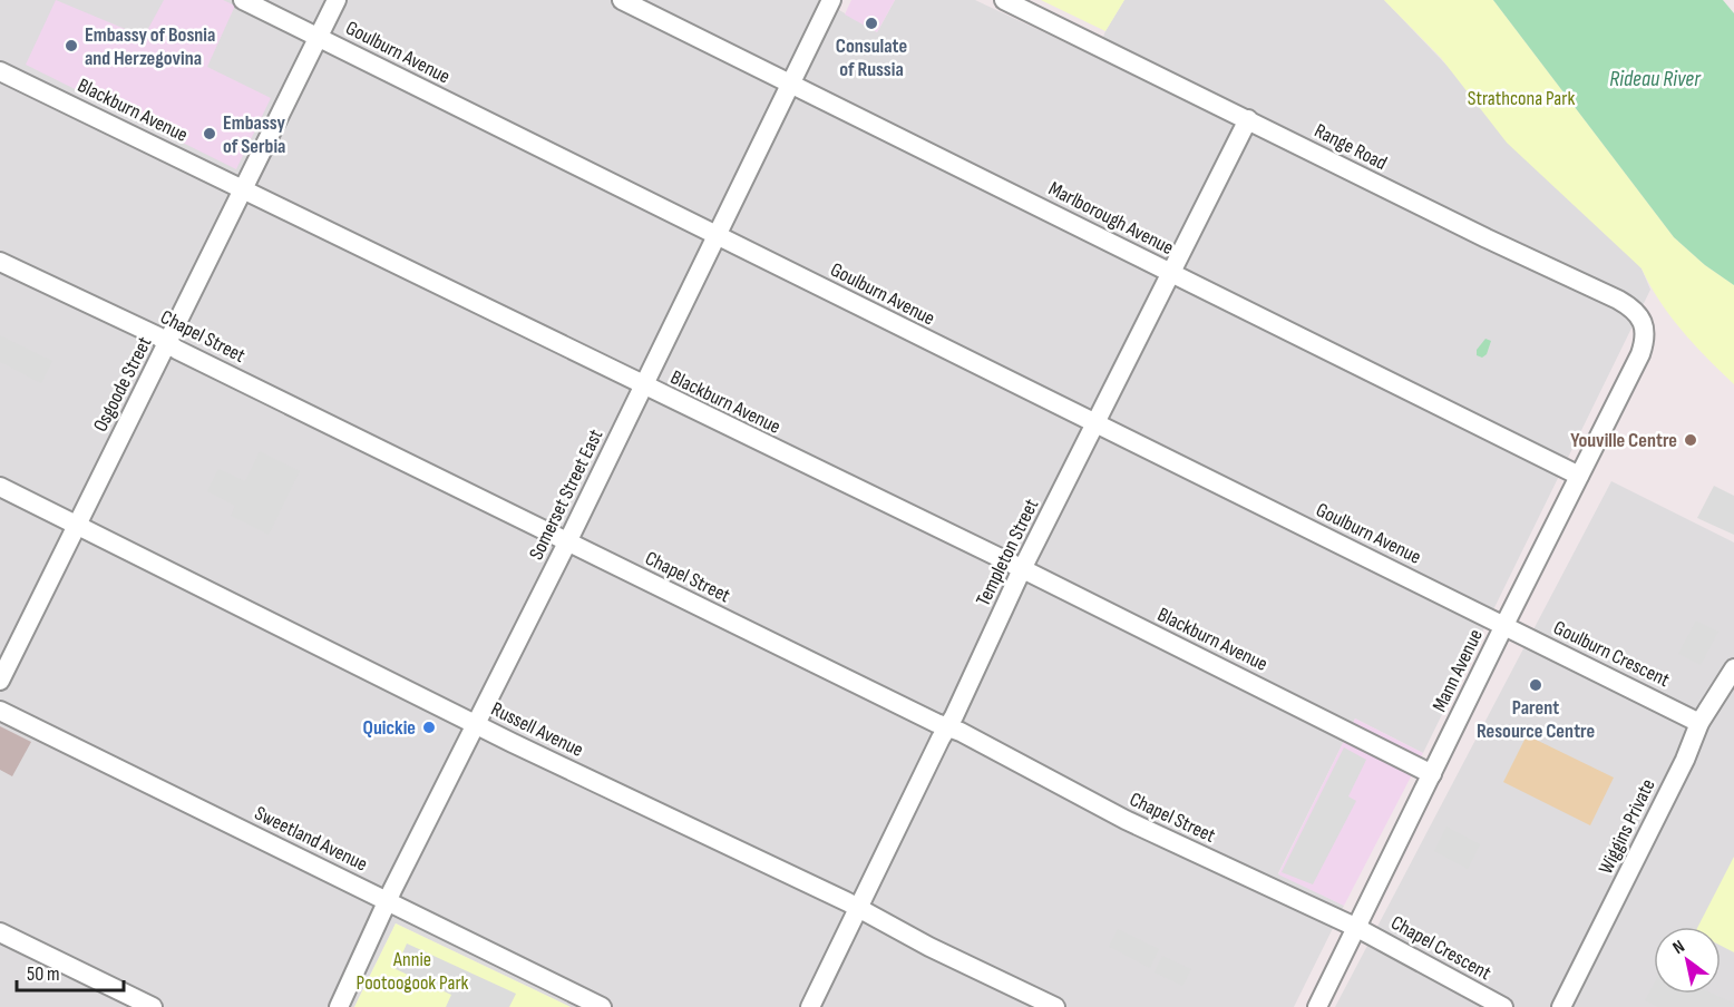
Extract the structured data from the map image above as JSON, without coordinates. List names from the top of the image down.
{
  "streets": {
    "street": [
      "Goulburn Avenue",
      "Blackburn Avenue",
      "Range Road",
      "Marlborough Avenue",
      "Chapel Street",
      "Osgoode Street",
      "Somerset Street East",
      "Templeton Street",
      "Goulburn Crescent",
      "Mann Avenue",
      "Russell Avenue",
      "Wiggins Private",
      "Sweetland Avenue",
      "Chapel Crescent"
    ]
  },
  "crossings": [
    ["Goulburn Avenue", "Osgoode Street"],
    ["Goulburn Avenue", "Somerset Street East"],
    ["Goulburn Avenue", "Templeton Street"],
    ["Goulburn Avenue", "Goulburn Crescent"],
    ["Goulburn Avenue", "Mann Avenue"],
    ["Blackburn Avenue", "Osgoode Street"],
    ["Blackburn Avenue", "Somerset Street East"],
    ["Blackburn Avenue", "Templeton Street"],
    ["Blackburn Avenue", "Mann Avenue"],
    ["Range Road", "Templeton Street"],
    ["Range Road", "Mann Avenue"],
    ["Marlborough Avenue", "Somerset Street East"],
    ["Marlborough Avenue", "Templeton Street"],
    ["Marlborough Avenue", "Mann Avenue"],
    ["Chapel Street", "Osgoode Street"],
    ["Chapel Street", "Somerset Street East"],
    ["Chapel Street", "Templeton Street"],
    ["Chapel Street", "Mann Avenue"],
    ["Chapel Street", "Chapel Crescent"],
    ["Osgoode Street", "Russell Avenue"],
    ["Somerset Street East", "Russell Avenue"],
    ["Somerset Street East", "Sweetland Avenue"],
    ["Templeton Street", "Russell Avenue"],
    ["Goulburn Crescent", "Mann Avenue"],
    ["Goulburn Crescent", "Wiggins Private"],
    ["Mann Avenue", "Chapel Crescent"]
  ],
  "water": ["Rideau River"],
  "parks": ["Strathcona Park", "Annie Pootoogook Park"],
  "places": [
    "Consulate of Russia",
    "Embassy of Bosnia and Herzegovina",
    "Embassy of Serbia",
    "Youville Centre",
    "Parent Resource Centre",
    "Quickie"
  ],
  "scale_bar": "50 m",
  "north": "top left"
}
